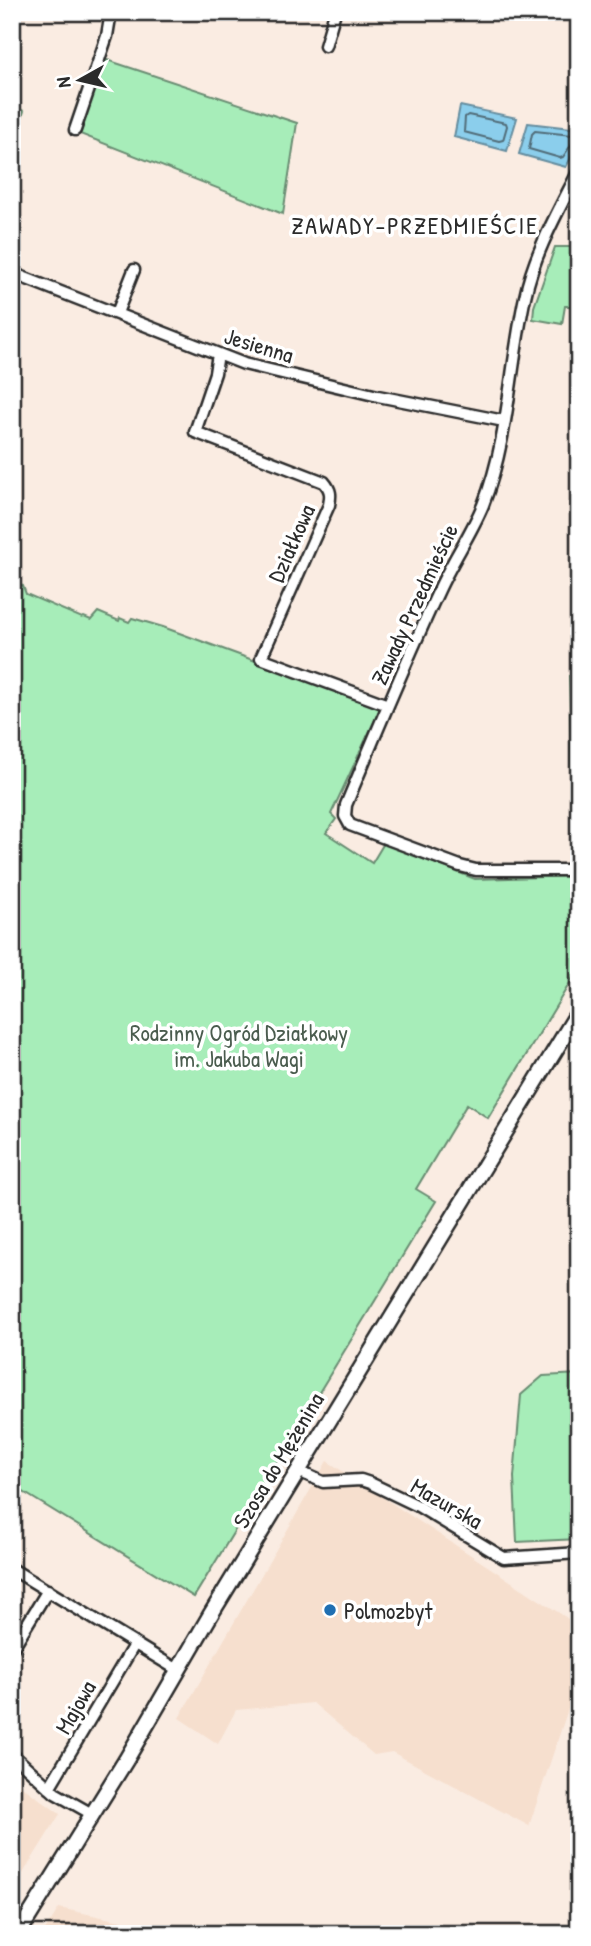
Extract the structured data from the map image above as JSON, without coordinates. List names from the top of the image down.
{
  "streets": {
    "main road": ["Szosa do Mężenina"],
    "street": [
      "Jesienna",
      "Działkowa",
      "Zawady Przedmieście",
      "Mazurska",
      "Majowa"
    ]
  },
  "crossings": [
    ["Jesienna", "Działkowa"],
    ["Jesienna", "Zawady Przedmieście"],
    ["Działkowa", "Zawady Przedmieście"],
    ["Szosa do Mężenina", "Mazurska"]
  ],
  "districts": ["ZAWADY-PRZEDMIEŚCIE"],
  "parks": ["Rodzinny Ogród Działkowy im. Jakuba Wagi"],
  "places": ["Polmozbyt"],
  "north": "left"
}
